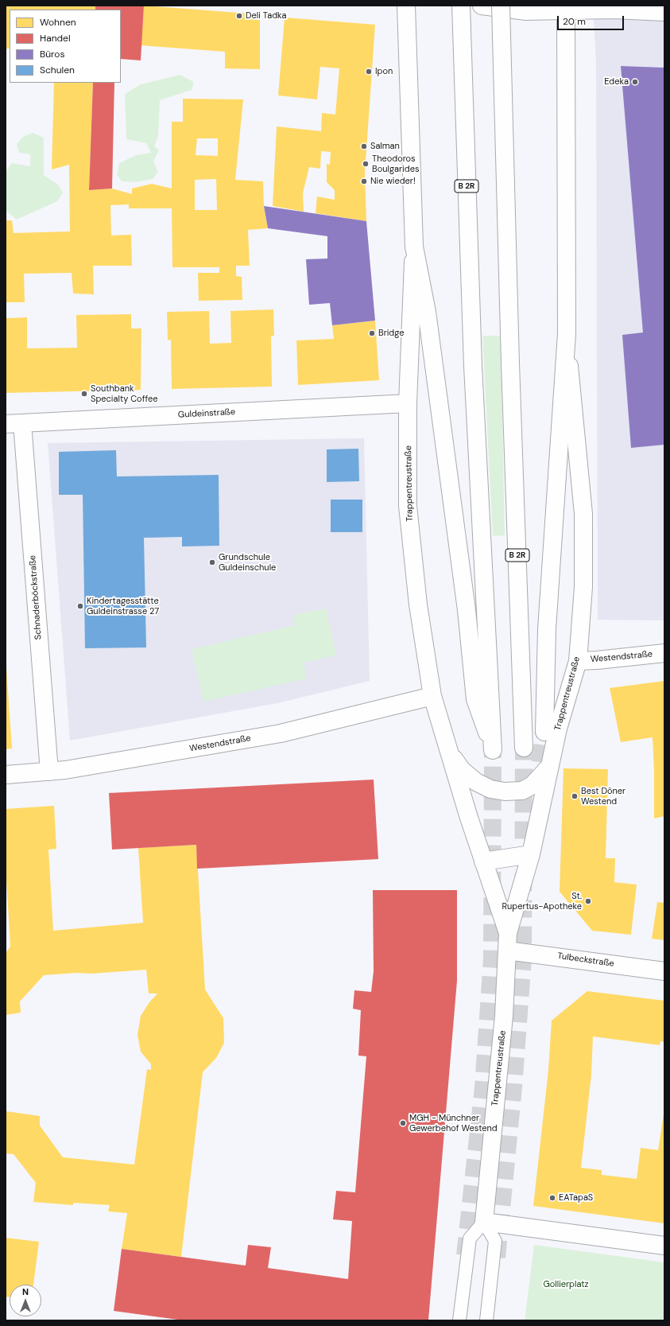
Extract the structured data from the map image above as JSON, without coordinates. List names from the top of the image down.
{
  "streets": {
    "main road": [
      "B 2R",
      "Guldeinstraße",
      "Trappentreustraße",
      "Schnaderböckstraße",
      "Westendstraße",
      "Tulbeckstraße"
    ]
  },
  "crossings": [
    ["B 2R", "Trappentreustraße"],
    ["Guldeinstraße", "Trappentreustraße"],
    ["Guldeinstraße", "Schnaderböckstraße"],
    ["Trappentreustraße", "Westendstraße"],
    ["Trappentreustraße", "Tulbeckstraße"],
    ["Schnaderböckstraße", "Westendstraße"]
  ],
  "parks": ["Gollierplatz"],
  "places": [
    "Deli Tadka",
    "Ipon",
    "Edeka",
    "Salman",
    "Theodoros Boulgarides",
    "Nie wieder!",
    "Bridge",
    "Southbank Specialty Coffee",
    "Grundschule Guldeinschule",
    "Kindertagesstätte Guldeinstrasse 27",
    "Best Döner Westend",
    "St. Rupertus-Apotheke",
    "MGH - Münchner Gewerbehof Westend",
    "EATapaS"
  ],
  "legend": [
    "Wohnen",
    "Handel",
    "Büros",
    "Schulen"
  ],
  "scale_bar": "20 m",
  "north": "top"
}
